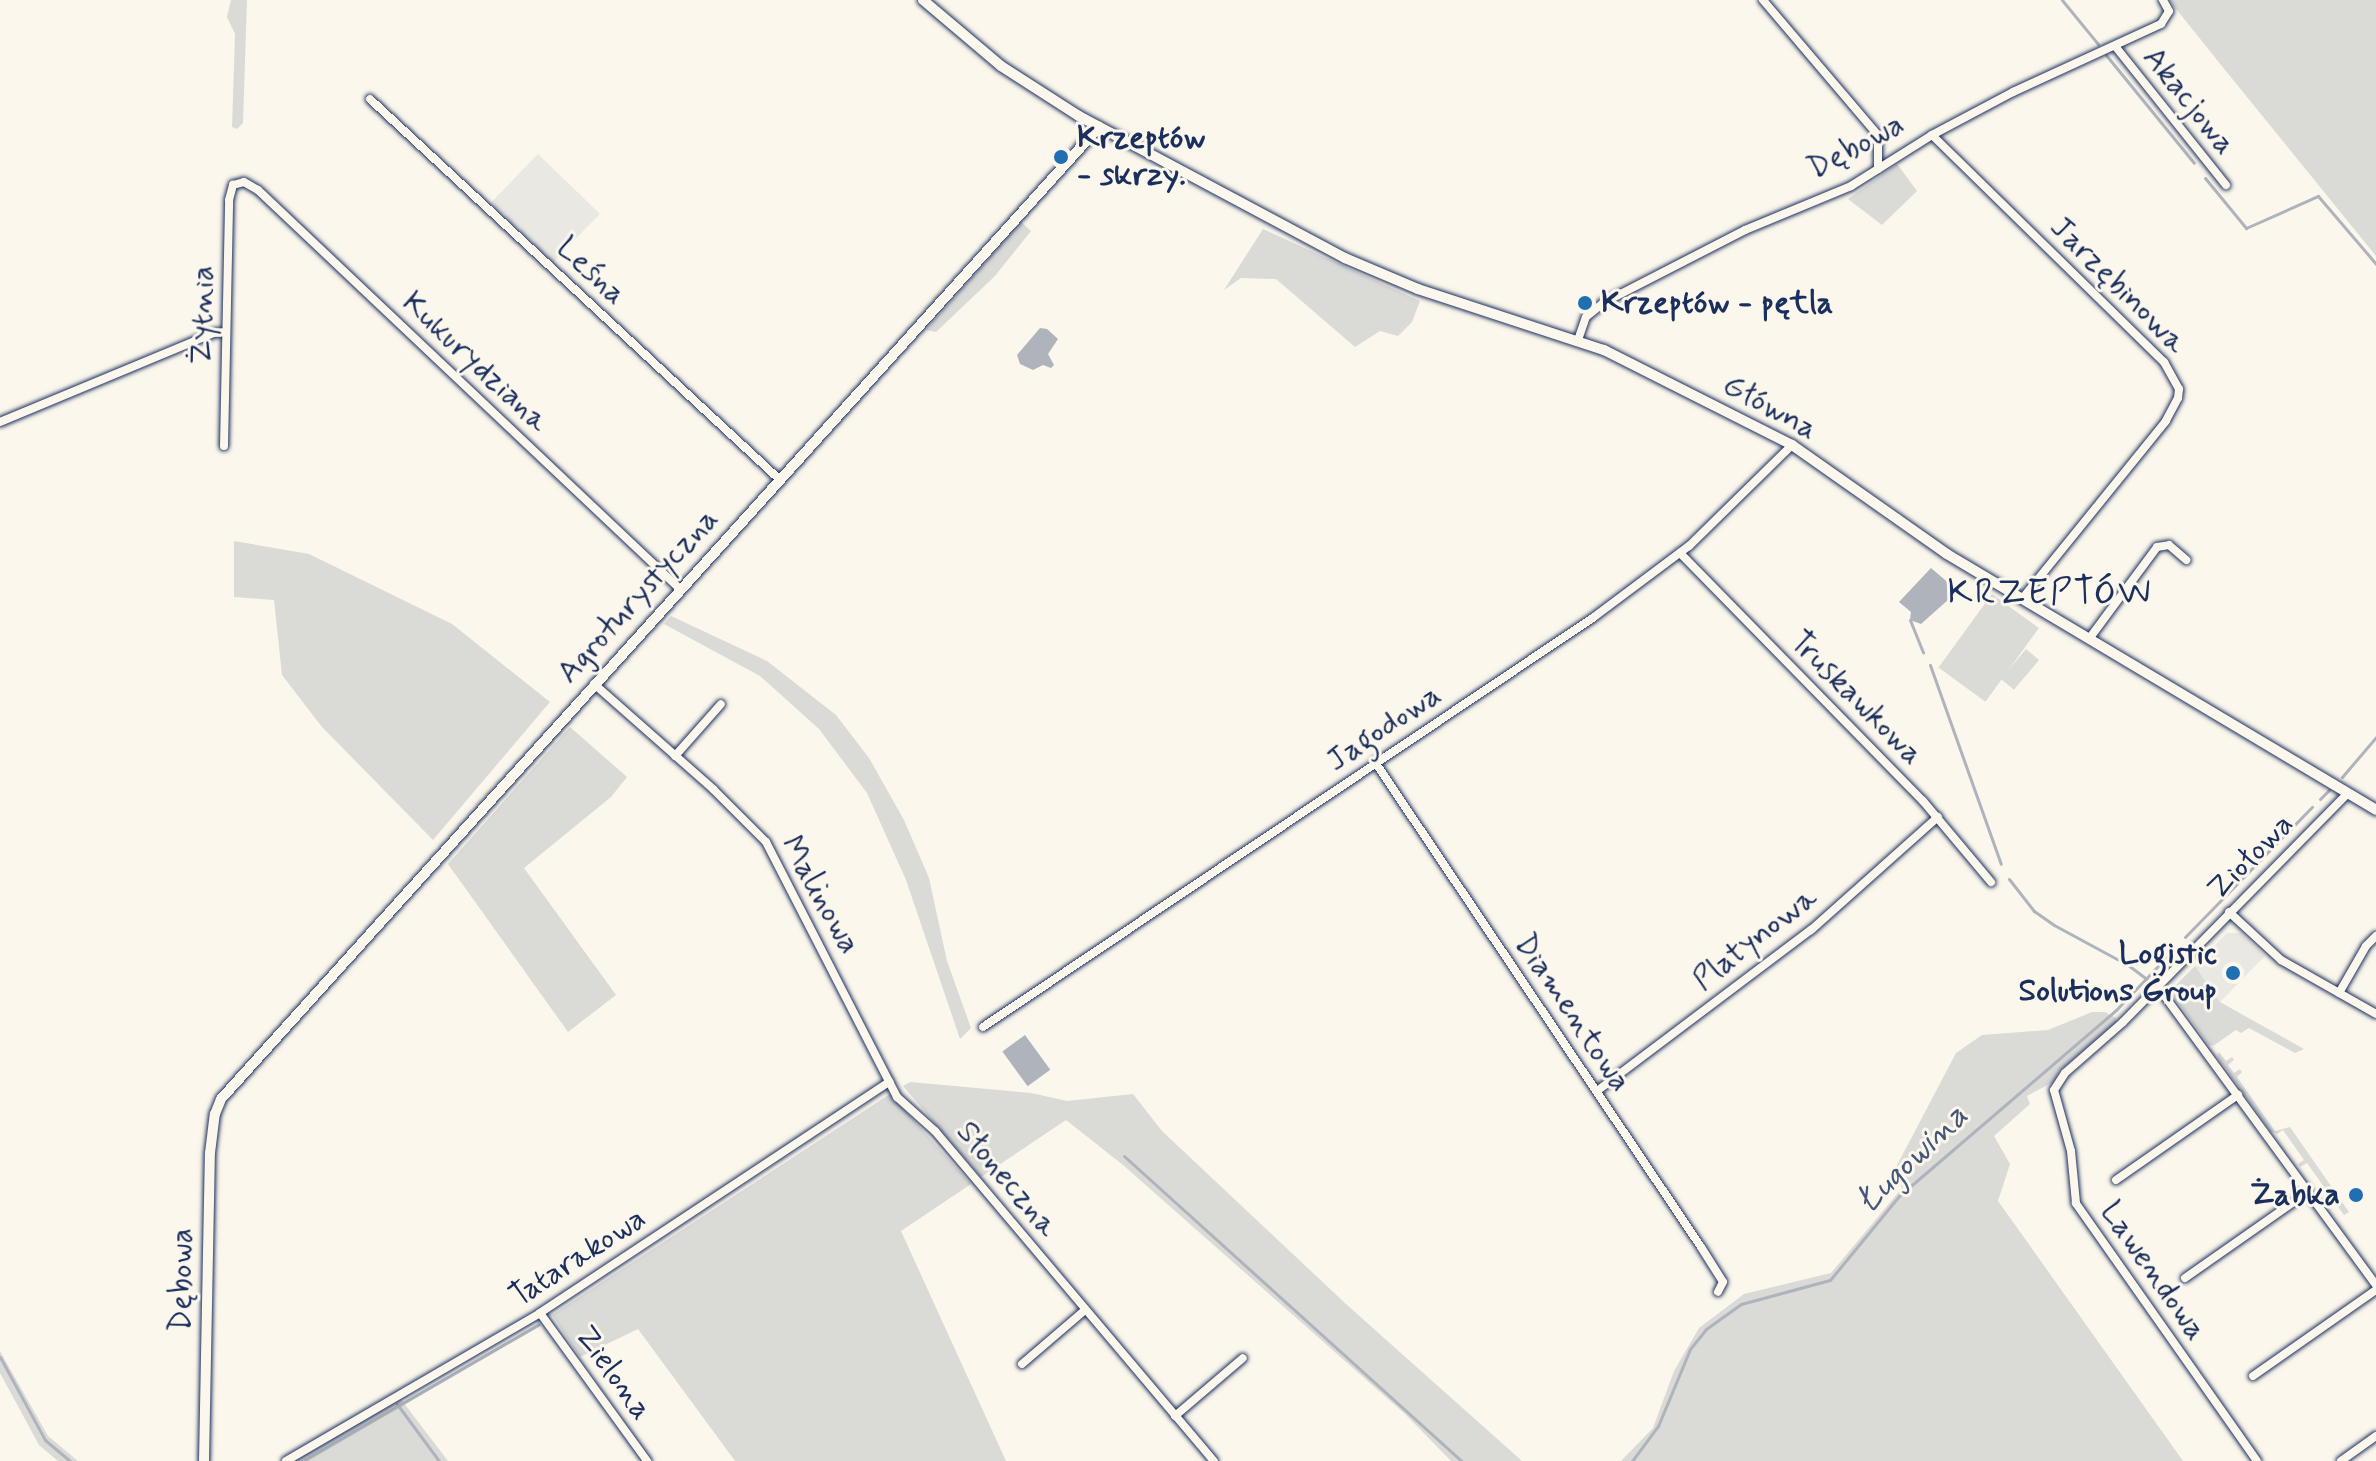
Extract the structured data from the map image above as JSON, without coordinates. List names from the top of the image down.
{
  "streets": {
    "street": [
      "Akacjowa",
      "Dębowa",
      "Leśna",
      "Jarzębinowa",
      "Żytnia",
      "Kukurydziana",
      "Główna",
      "Agroturystyczna",
      "Truskawkowa",
      "Jagodowa",
      "Ziołowa",
      "Malinowa",
      "Platynowa",
      "Diamentowa",
      "Słoneczna",
      "Tatarakowa",
      "Lawendowa",
      "Zielona"
    ]
  },
  "crossings": [
    ["Akacjowa", "Dębowa"],
    ["Dębowa", "Jarzębinowa"],
    ["Dębowa", "Główna"],
    ["Dębowa", "Agroturystyczna"],
    ["Leśna", "Agroturystyczna"],
    ["Jarzębinowa", "Główna"],
    ["Żytnia", "Kukurydziana"],
    ["Kukurydziana", "Agroturystyczna"],
    ["Główna", "Agroturystyczna"],
    ["Główna", "Jagodowa"],
    ["Główna", "Ziołowa"],
    ["Agroturystyczna", "Malinowa"],
    ["Truskawkowa", "Jagodowa"],
    ["Truskawkowa", "Platynowa"],
    ["Jagodowa", "Diamentowa"],
    ["Ziołowa", "Lawendowa"],
    ["Malinowa", "Słoneczna"],
    ["Malinowa", "Tatarakowa"],
    ["Platynowa", "Diamentowa"],
    ["Słoneczna", "Tatarakowa"],
    ["Tatarakowa", "Zielona"]
  ],
  "districts": ["KRZEPTÓW"],
  "water": ["Ługowina"],
  "places": [
    "Krzeptów - skrzy.",
    "Krzeptów - pętla",
    "Logistic Solutions Group",
    "Żabka"
  ]
}
